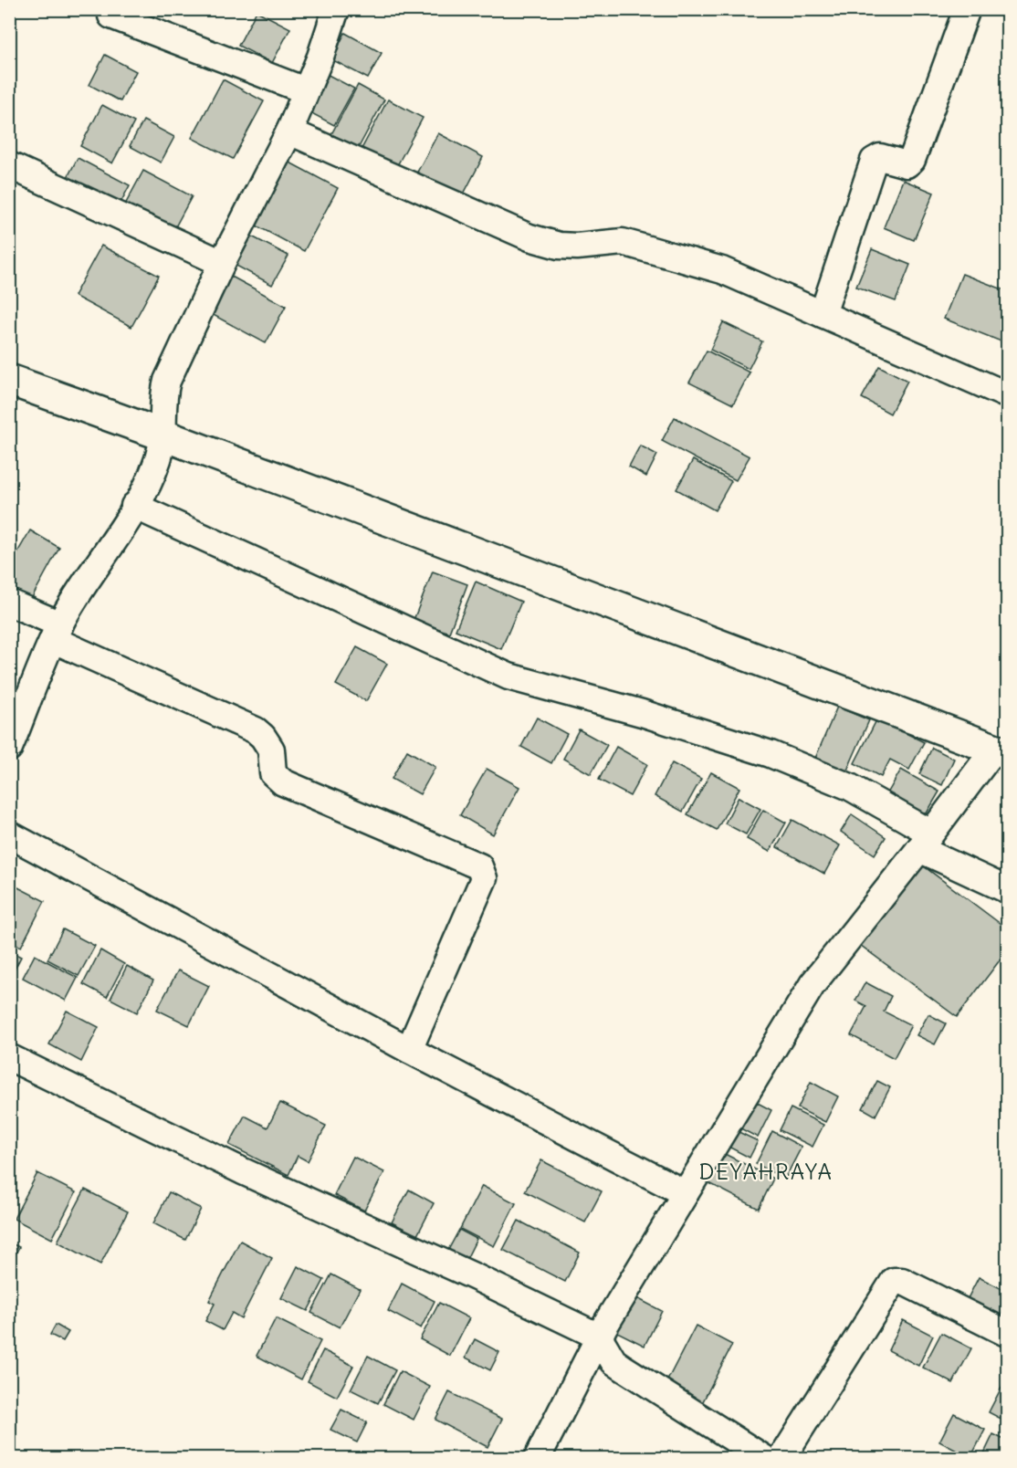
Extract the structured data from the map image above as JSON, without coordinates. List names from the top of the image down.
{
  "districts": ["DEYAHRAYA"]
}
